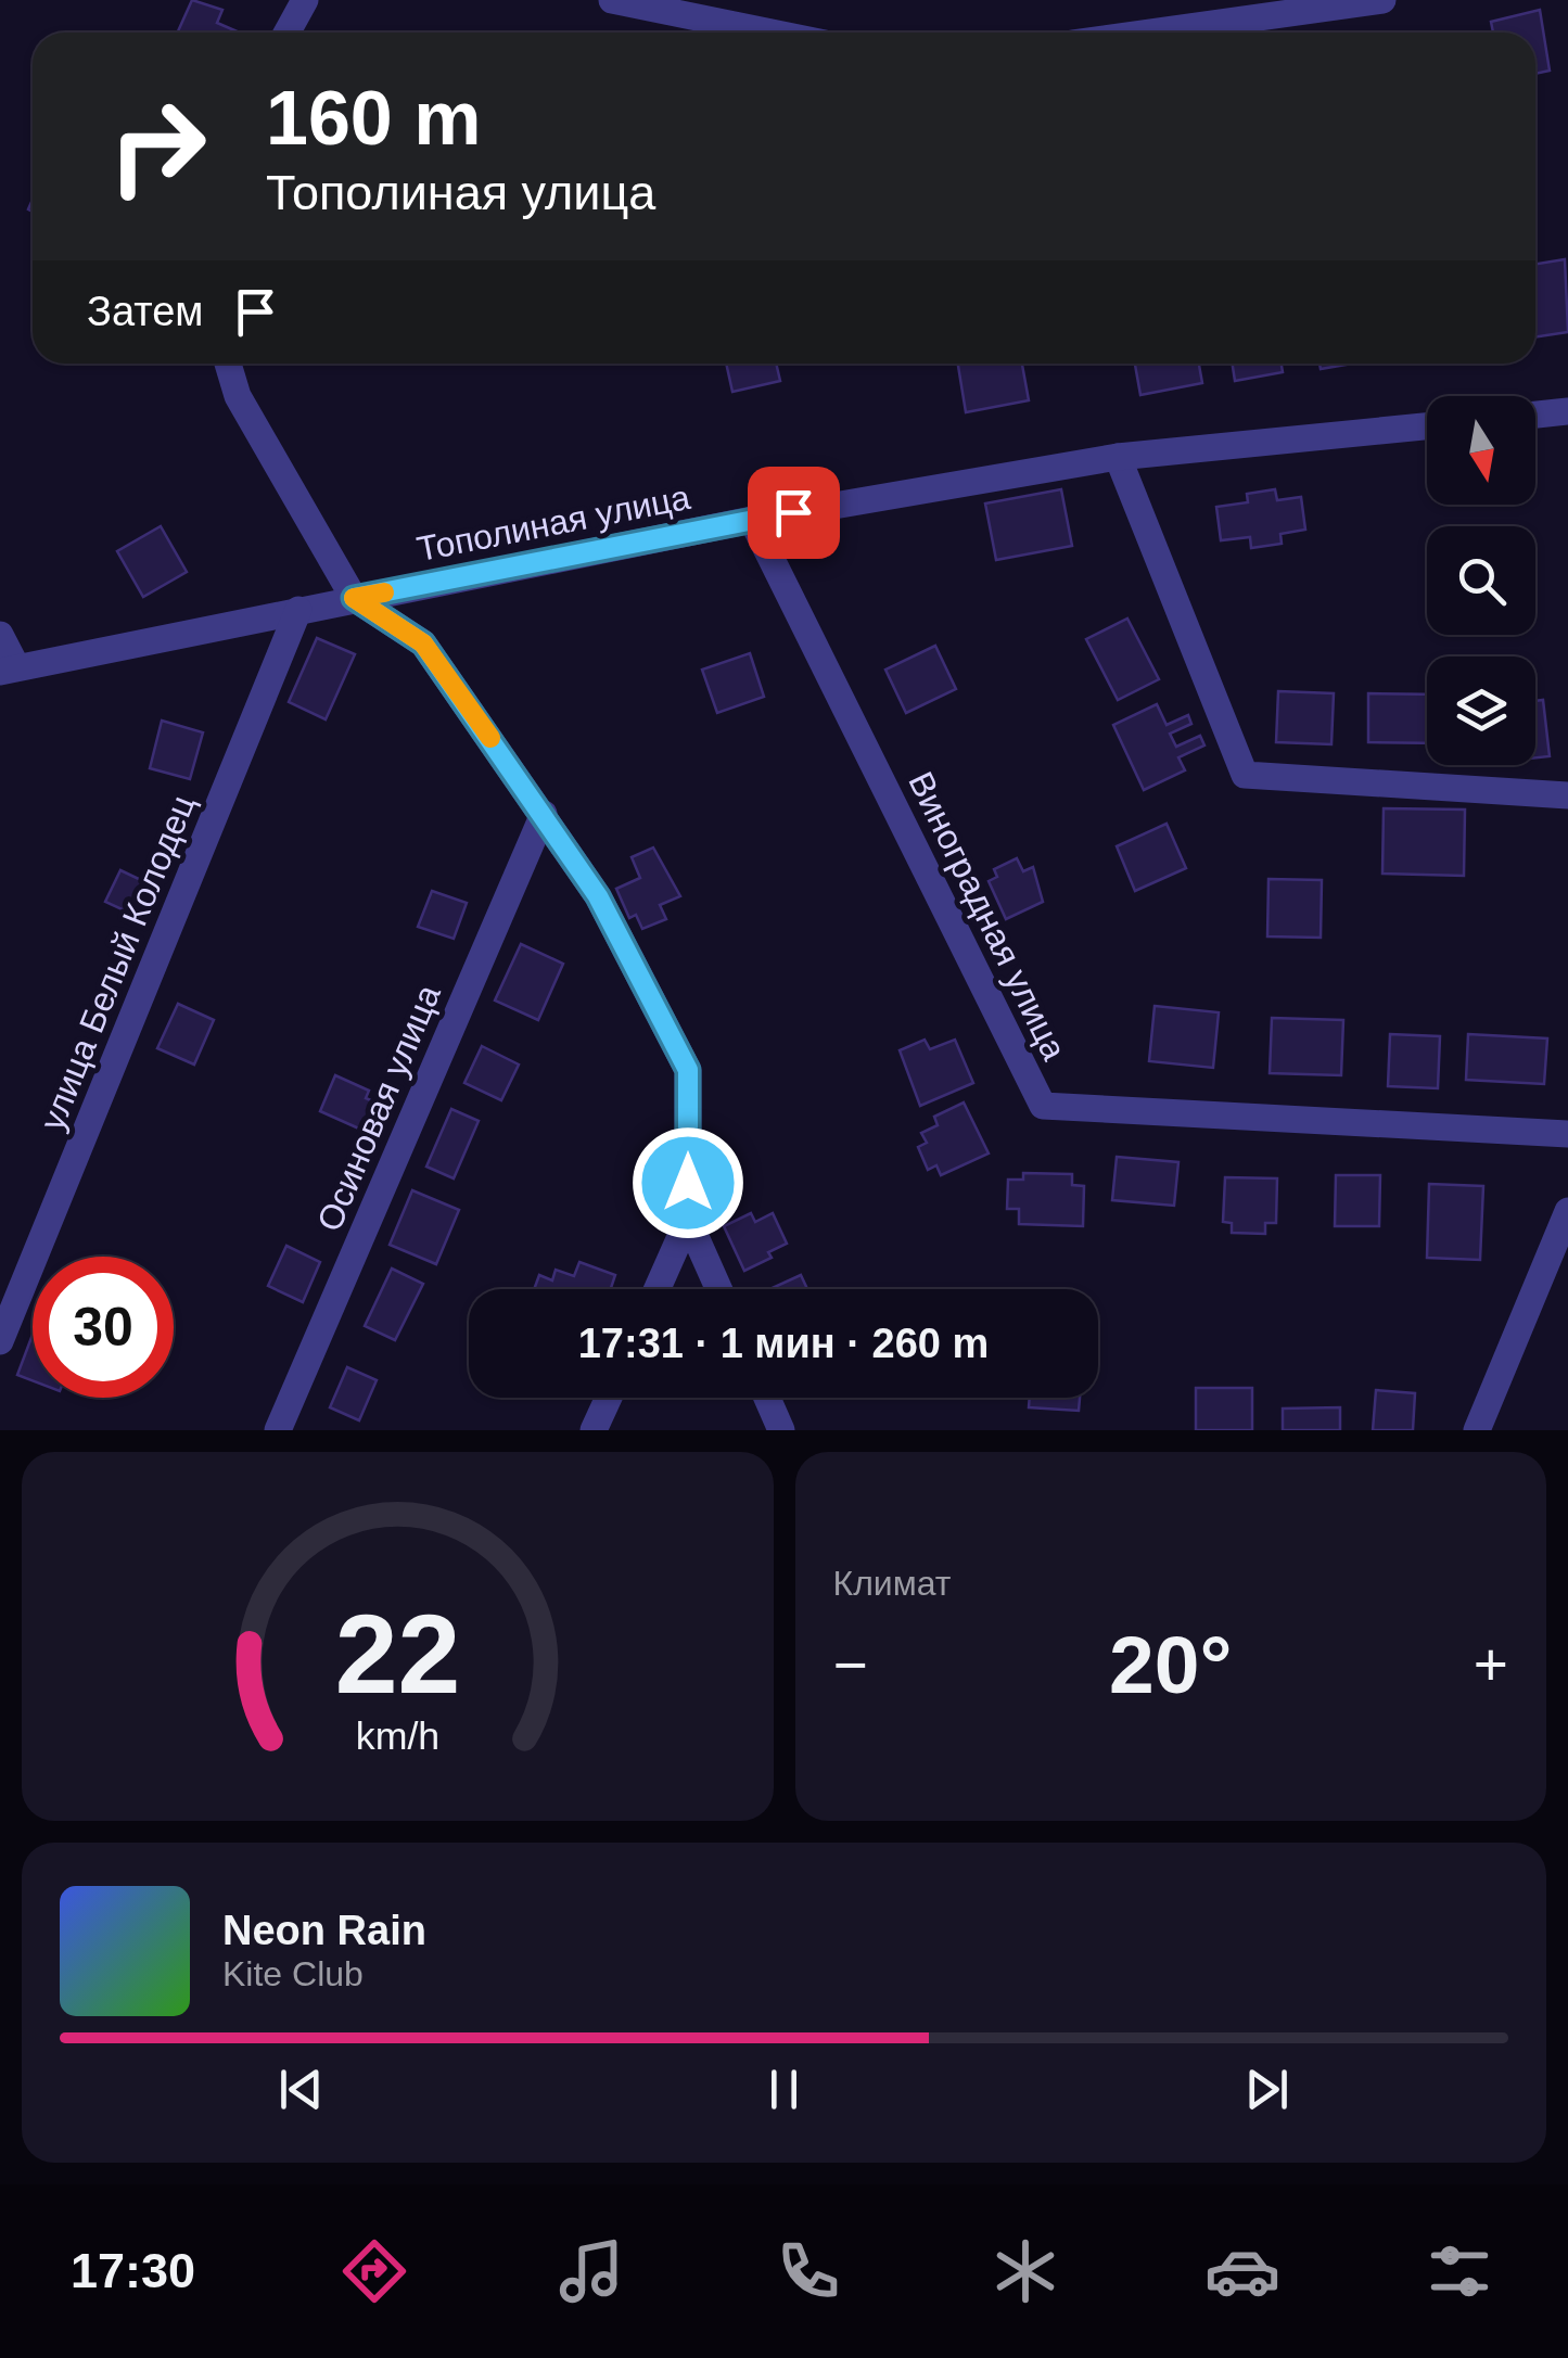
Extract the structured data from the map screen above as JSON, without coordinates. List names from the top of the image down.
{
  "streets": {
    "street": [
      "Тополиная улица",
      "Виноградная улица",
      "улица Белый Колодец",
      "Осиновая улица"
    ]
  },
  "crossings": [
    ["Тополиная улица", "Виноградная улица"],
    ["Тополиная улица", "улица Белый Колодец"]
  ],
  "north": "bottom",
  "page": {
    "turn": ["160 m", "Тополиная улица"],
    "then": "Затем",
    "limit": "30",
    "trip": "17:31 · 1 мин · 260 m",
    "tile": "Климат",
    "heat": ["−", "20°", "+"],
    "song": ["Neon Rain", "Kite Club"],
    "tabs": "17:30",
    "gauge": ["22", "km/h"]
  }
}
